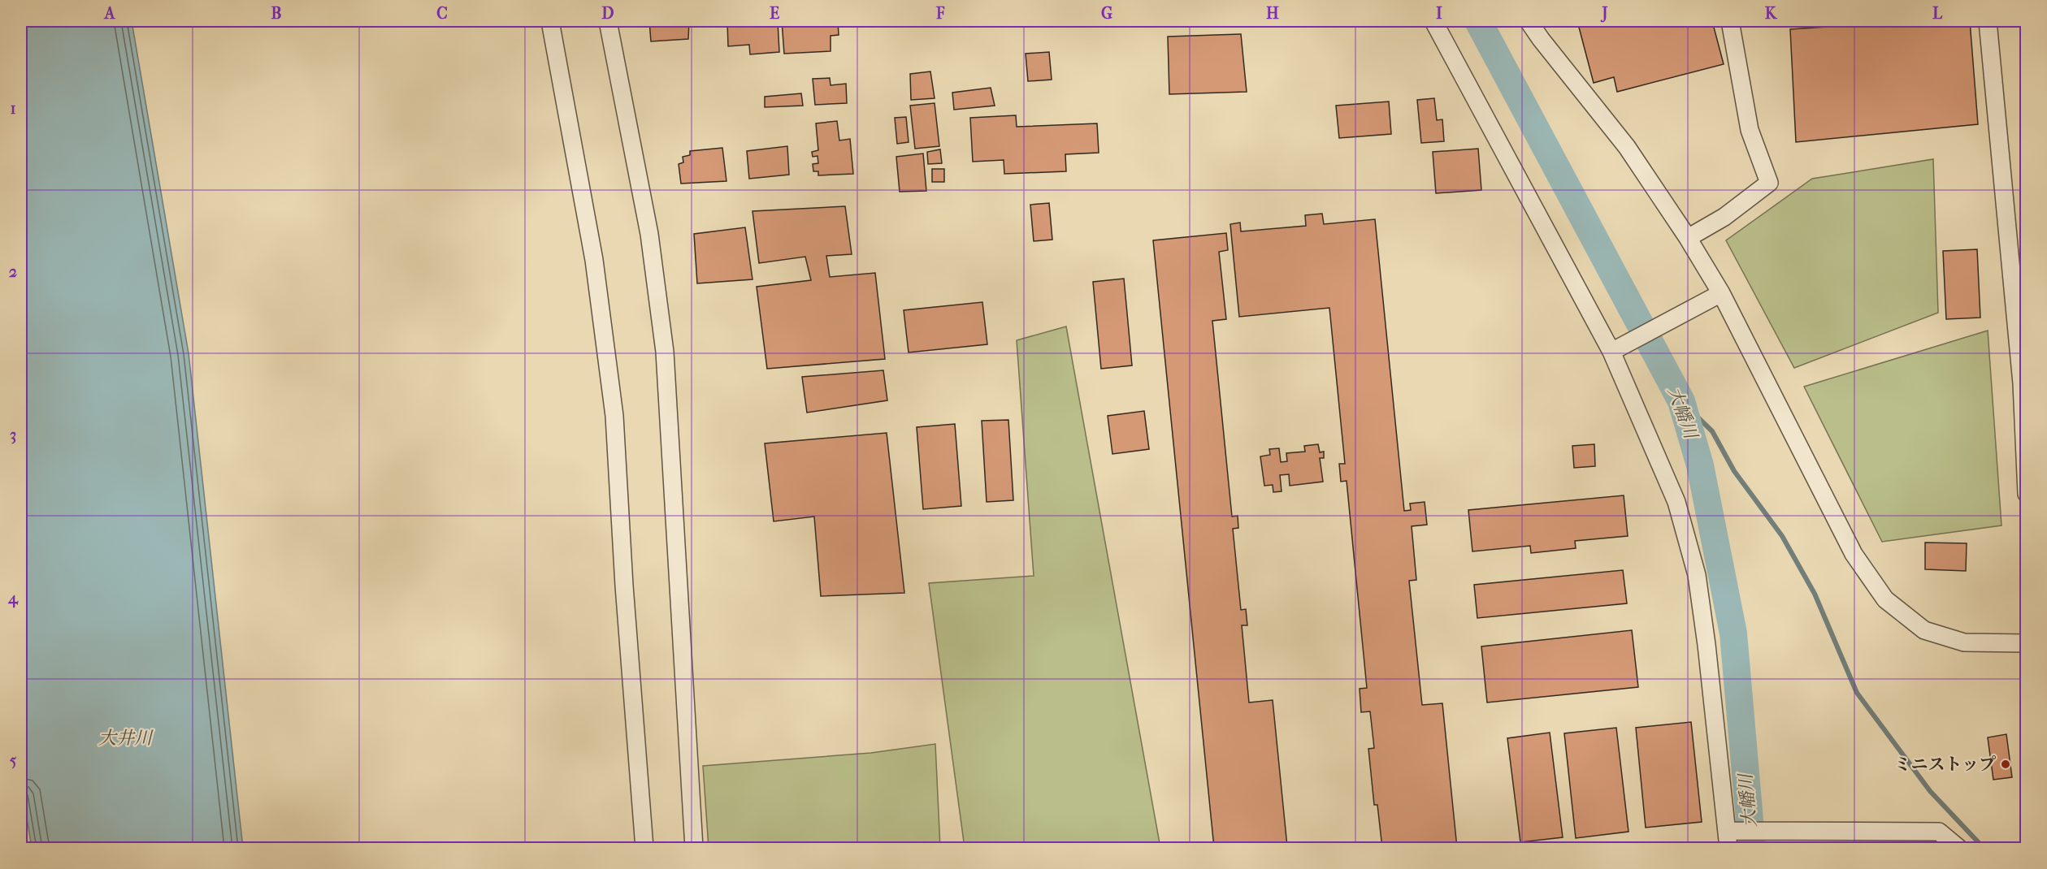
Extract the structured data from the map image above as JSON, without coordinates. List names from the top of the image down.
{
  "water": ["大幡川", "大井川"],
  "places": ["ミニストップ"],
  "grid": {
    "columns": [
      "A",
      "B",
      "C",
      "D",
      "E",
      "F",
      "G",
      "H",
      "I",
      "J",
      "K",
      "L"
    ],
    "rows": [
      "1",
      "2",
      "3",
      "4",
      "5"
    ]
  }
}
